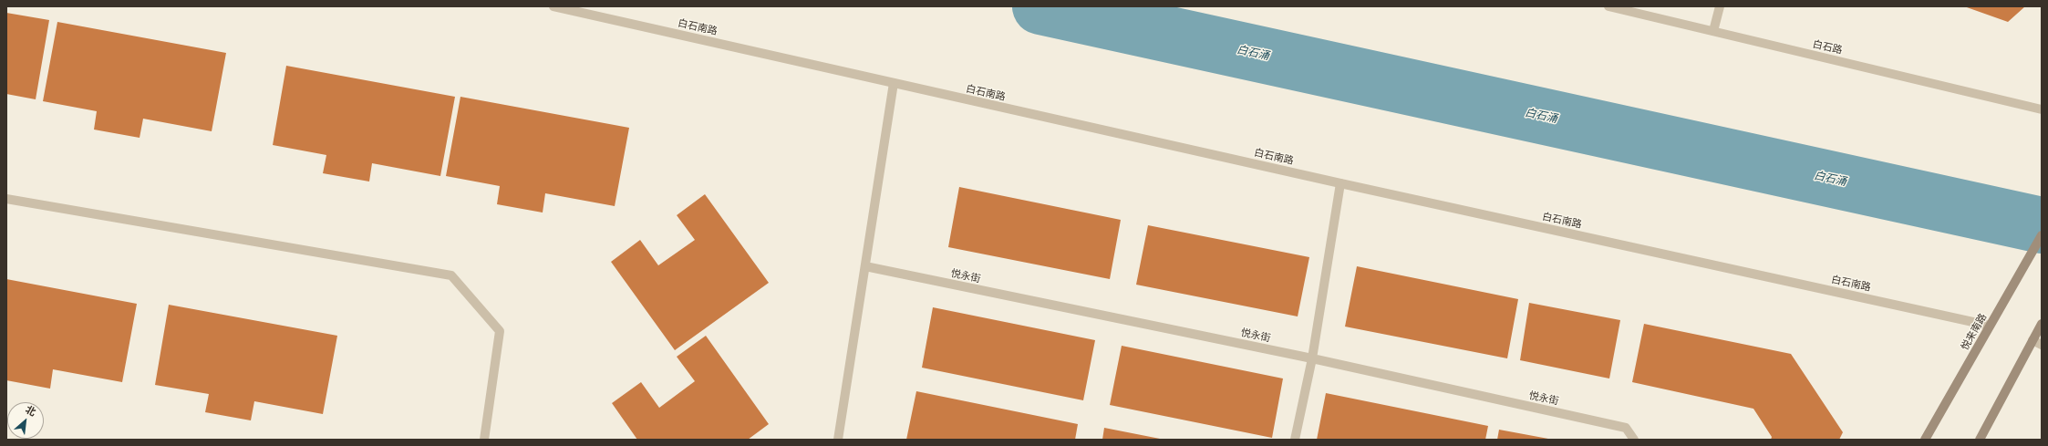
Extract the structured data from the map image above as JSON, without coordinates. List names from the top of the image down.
{
  "streets": {
    "main road": ["悦来南路"],
    "street": ["白石南路", "白石路", "悦永街"]
  },
  "crossings": [
    ["白石南路", "悦来南路"]
  ],
  "water": ["白石涌"],
  "north": "top right"
}
